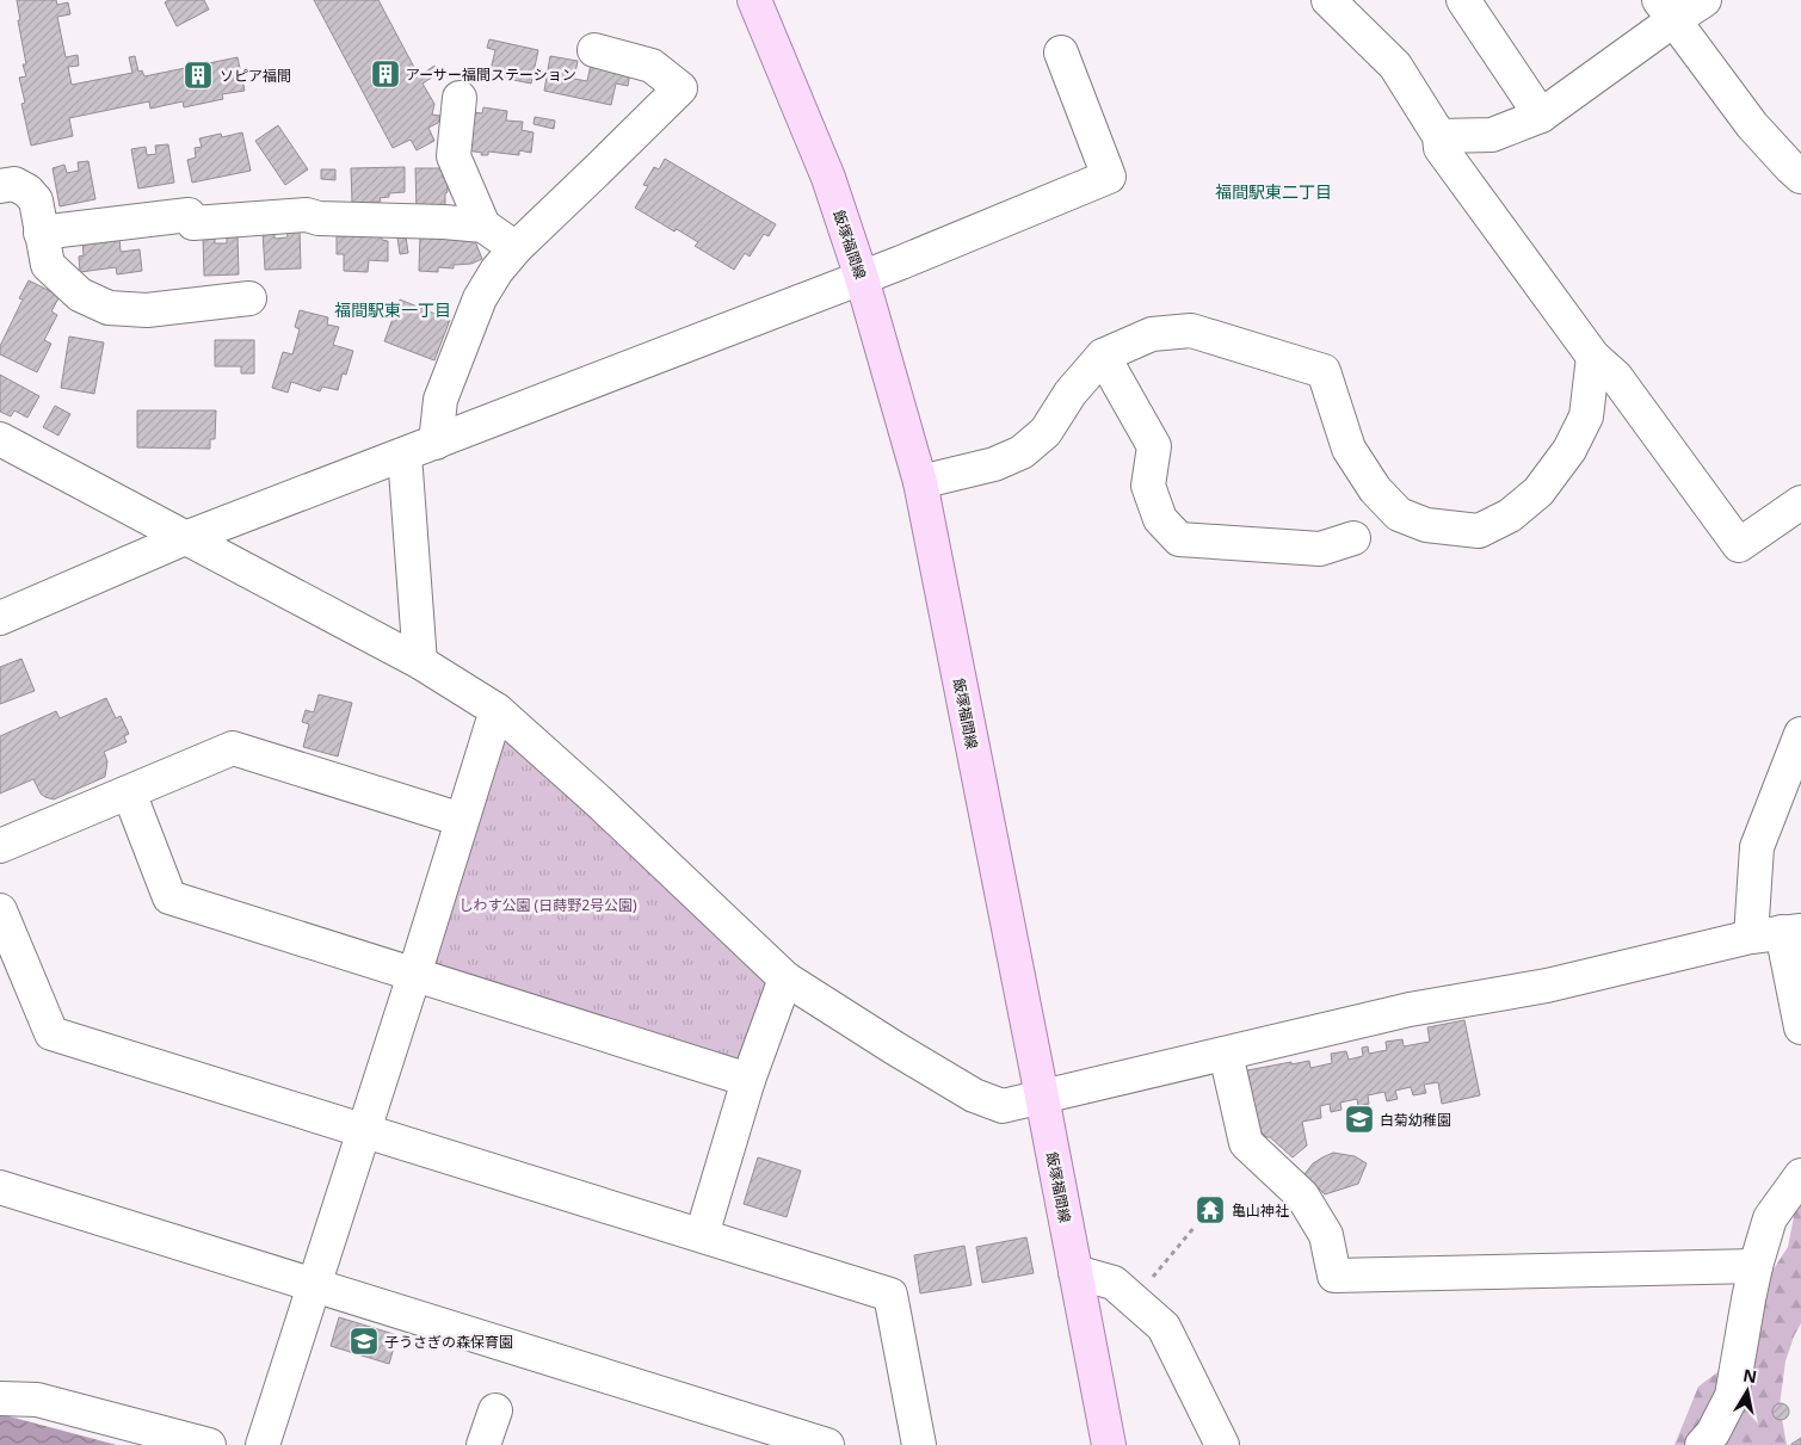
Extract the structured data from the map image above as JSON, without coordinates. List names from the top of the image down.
{
  "streets": {
    "main road": ["飯塚福間線"]
  },
  "districts": ["福間駅東二丁目", "福間駅東一丁目"],
  "parks": ["しわす公園 (日蒔野2号公園)"],
  "places": {
    "building": ["アーサー福間ステーション", "ソピア福間"],
    "school or university": ["白菊幼稚園", "子うさぎの森保育園"],
    "temple": ["亀山神社"]
  },
  "north": "top"
}
